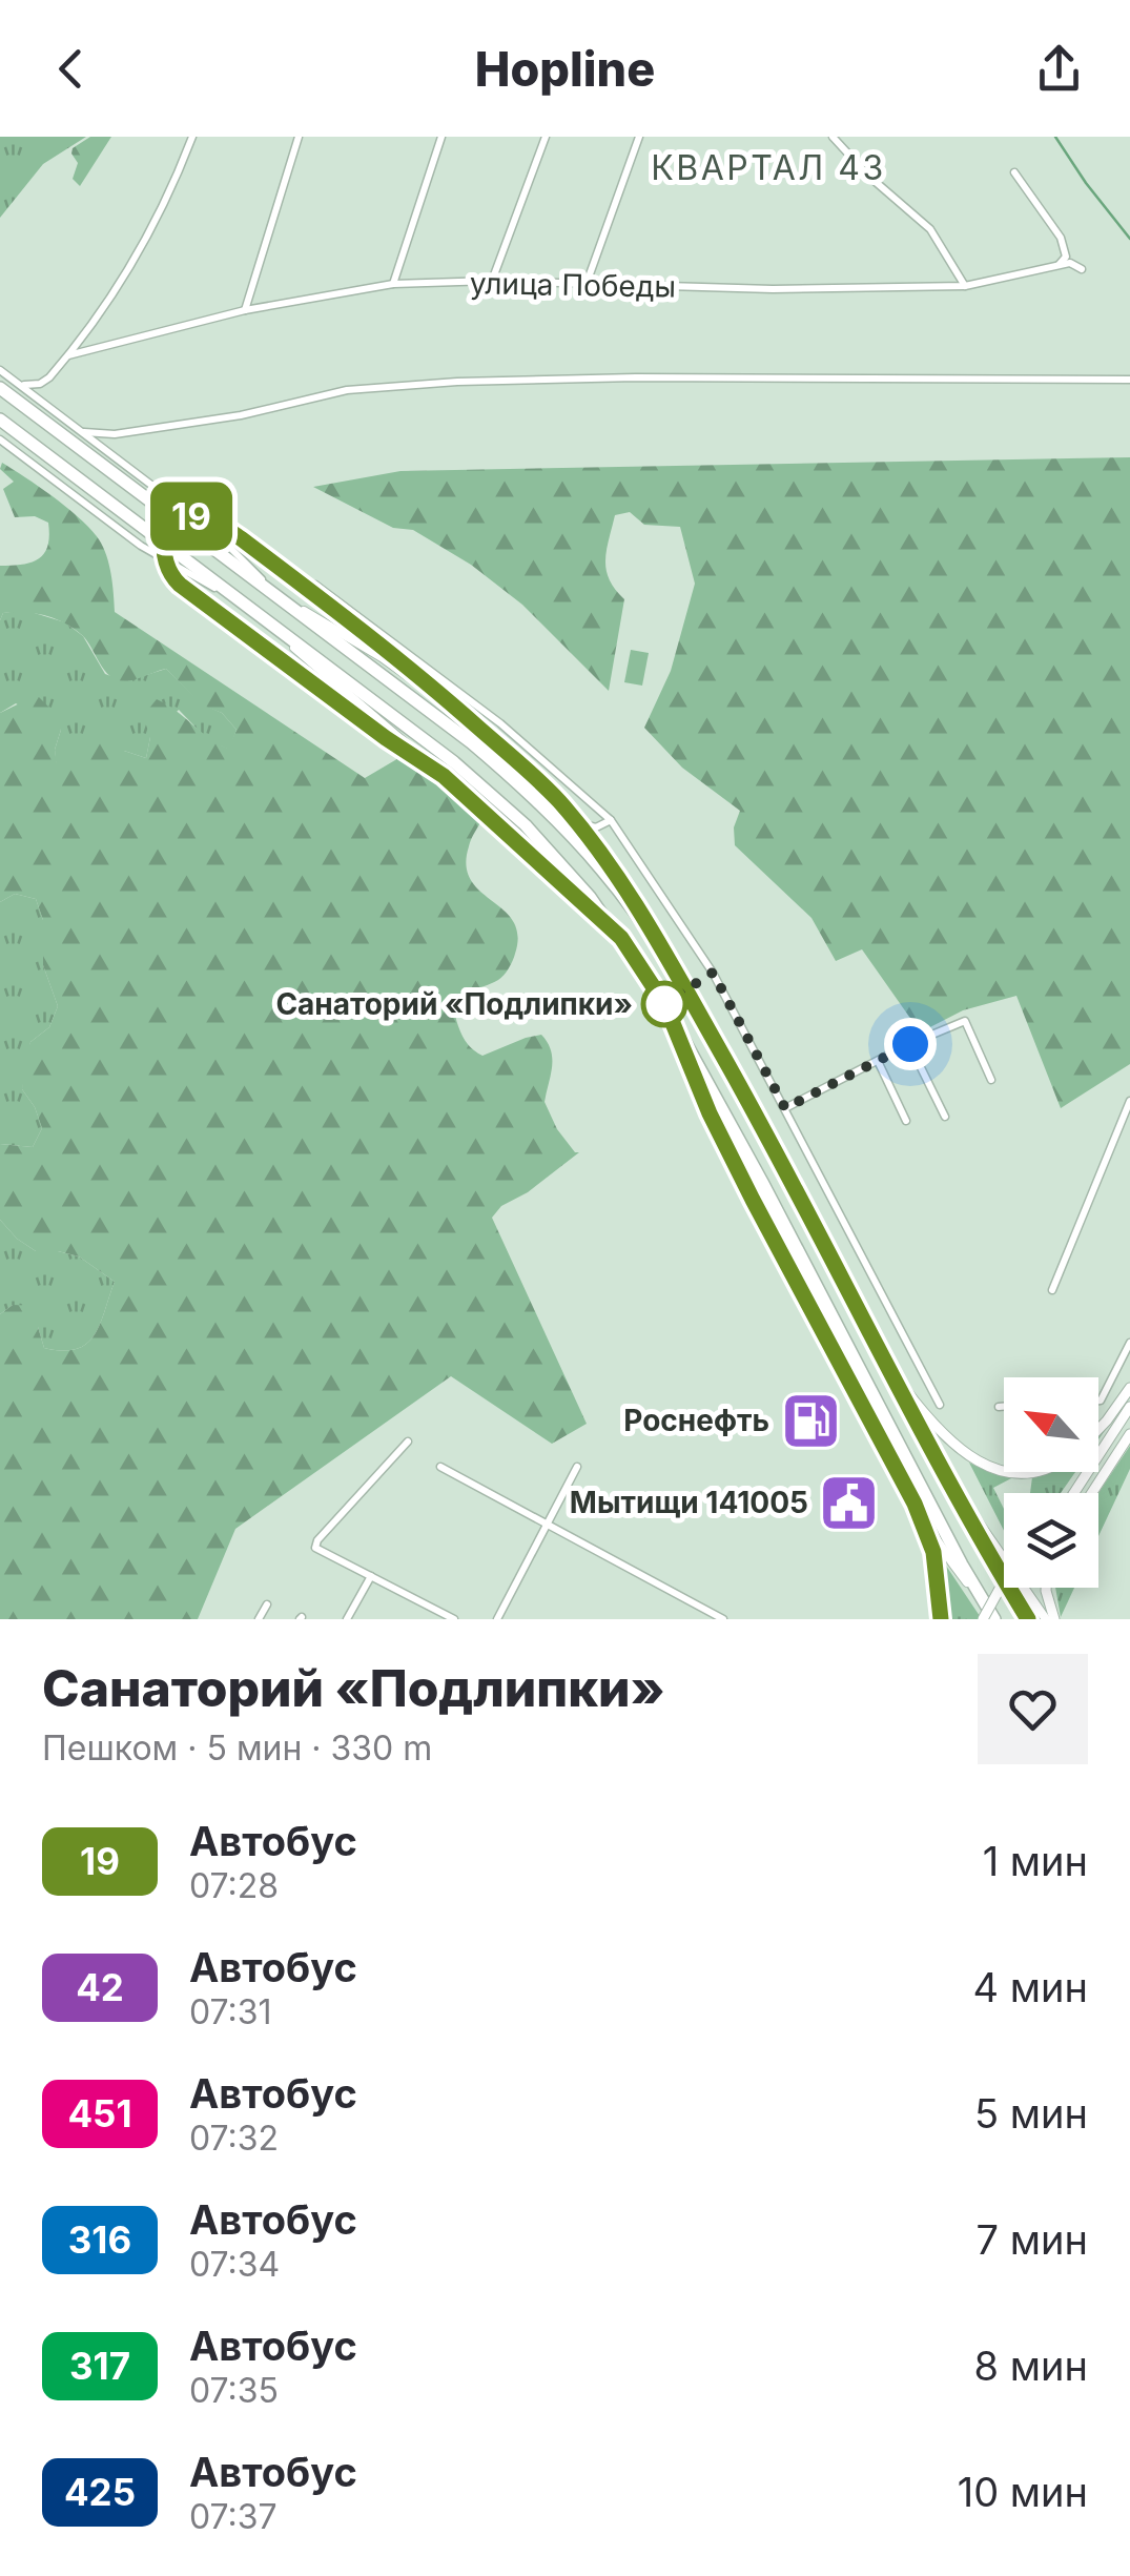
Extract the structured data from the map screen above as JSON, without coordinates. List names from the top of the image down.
{
  "streets": {
    "street": ["улица Победы"]
  },
  "districts": ["КВАРТАЛ 43"],
  "places": {
    "other": ["Санаторий «Подлипки»"],
    "fuel station": ["Роснефть"],
    "public building": ["Мытищи 141005"]
  },
  "lines": ["bus line 19"],
  "north": "top left",
  "page": {
    "header": "Hopline",
    "on_map": "19",
    "heading": ["Санаторий «Подлипки»", "Пешком · 5 мин · 330 m"],
    "list": [
      {
        "mark": "19",
        "name": "Автобус",
        "note": "07:28",
        "value": "1 мин"
      },
      {
        "mark": "42",
        "name": "Автобус",
        "note": "07:31",
        "value": "4 мин"
      },
      {
        "mark": "451",
        "name": "Автобус",
        "note": "07:32",
        "value": "5 мин"
      },
      {
        "mark": "316",
        "name": "Автобус",
        "note": "07:34",
        "value": "7 мин"
      },
      {
        "mark": "317",
        "name": "Автобус",
        "note": "07:35",
        "value": "8 мин"
      },
      {
        "mark": "425",
        "name": "Автобус",
        "note": "07:37",
        "value": "10 мин"
      }
    ]
  }
}
